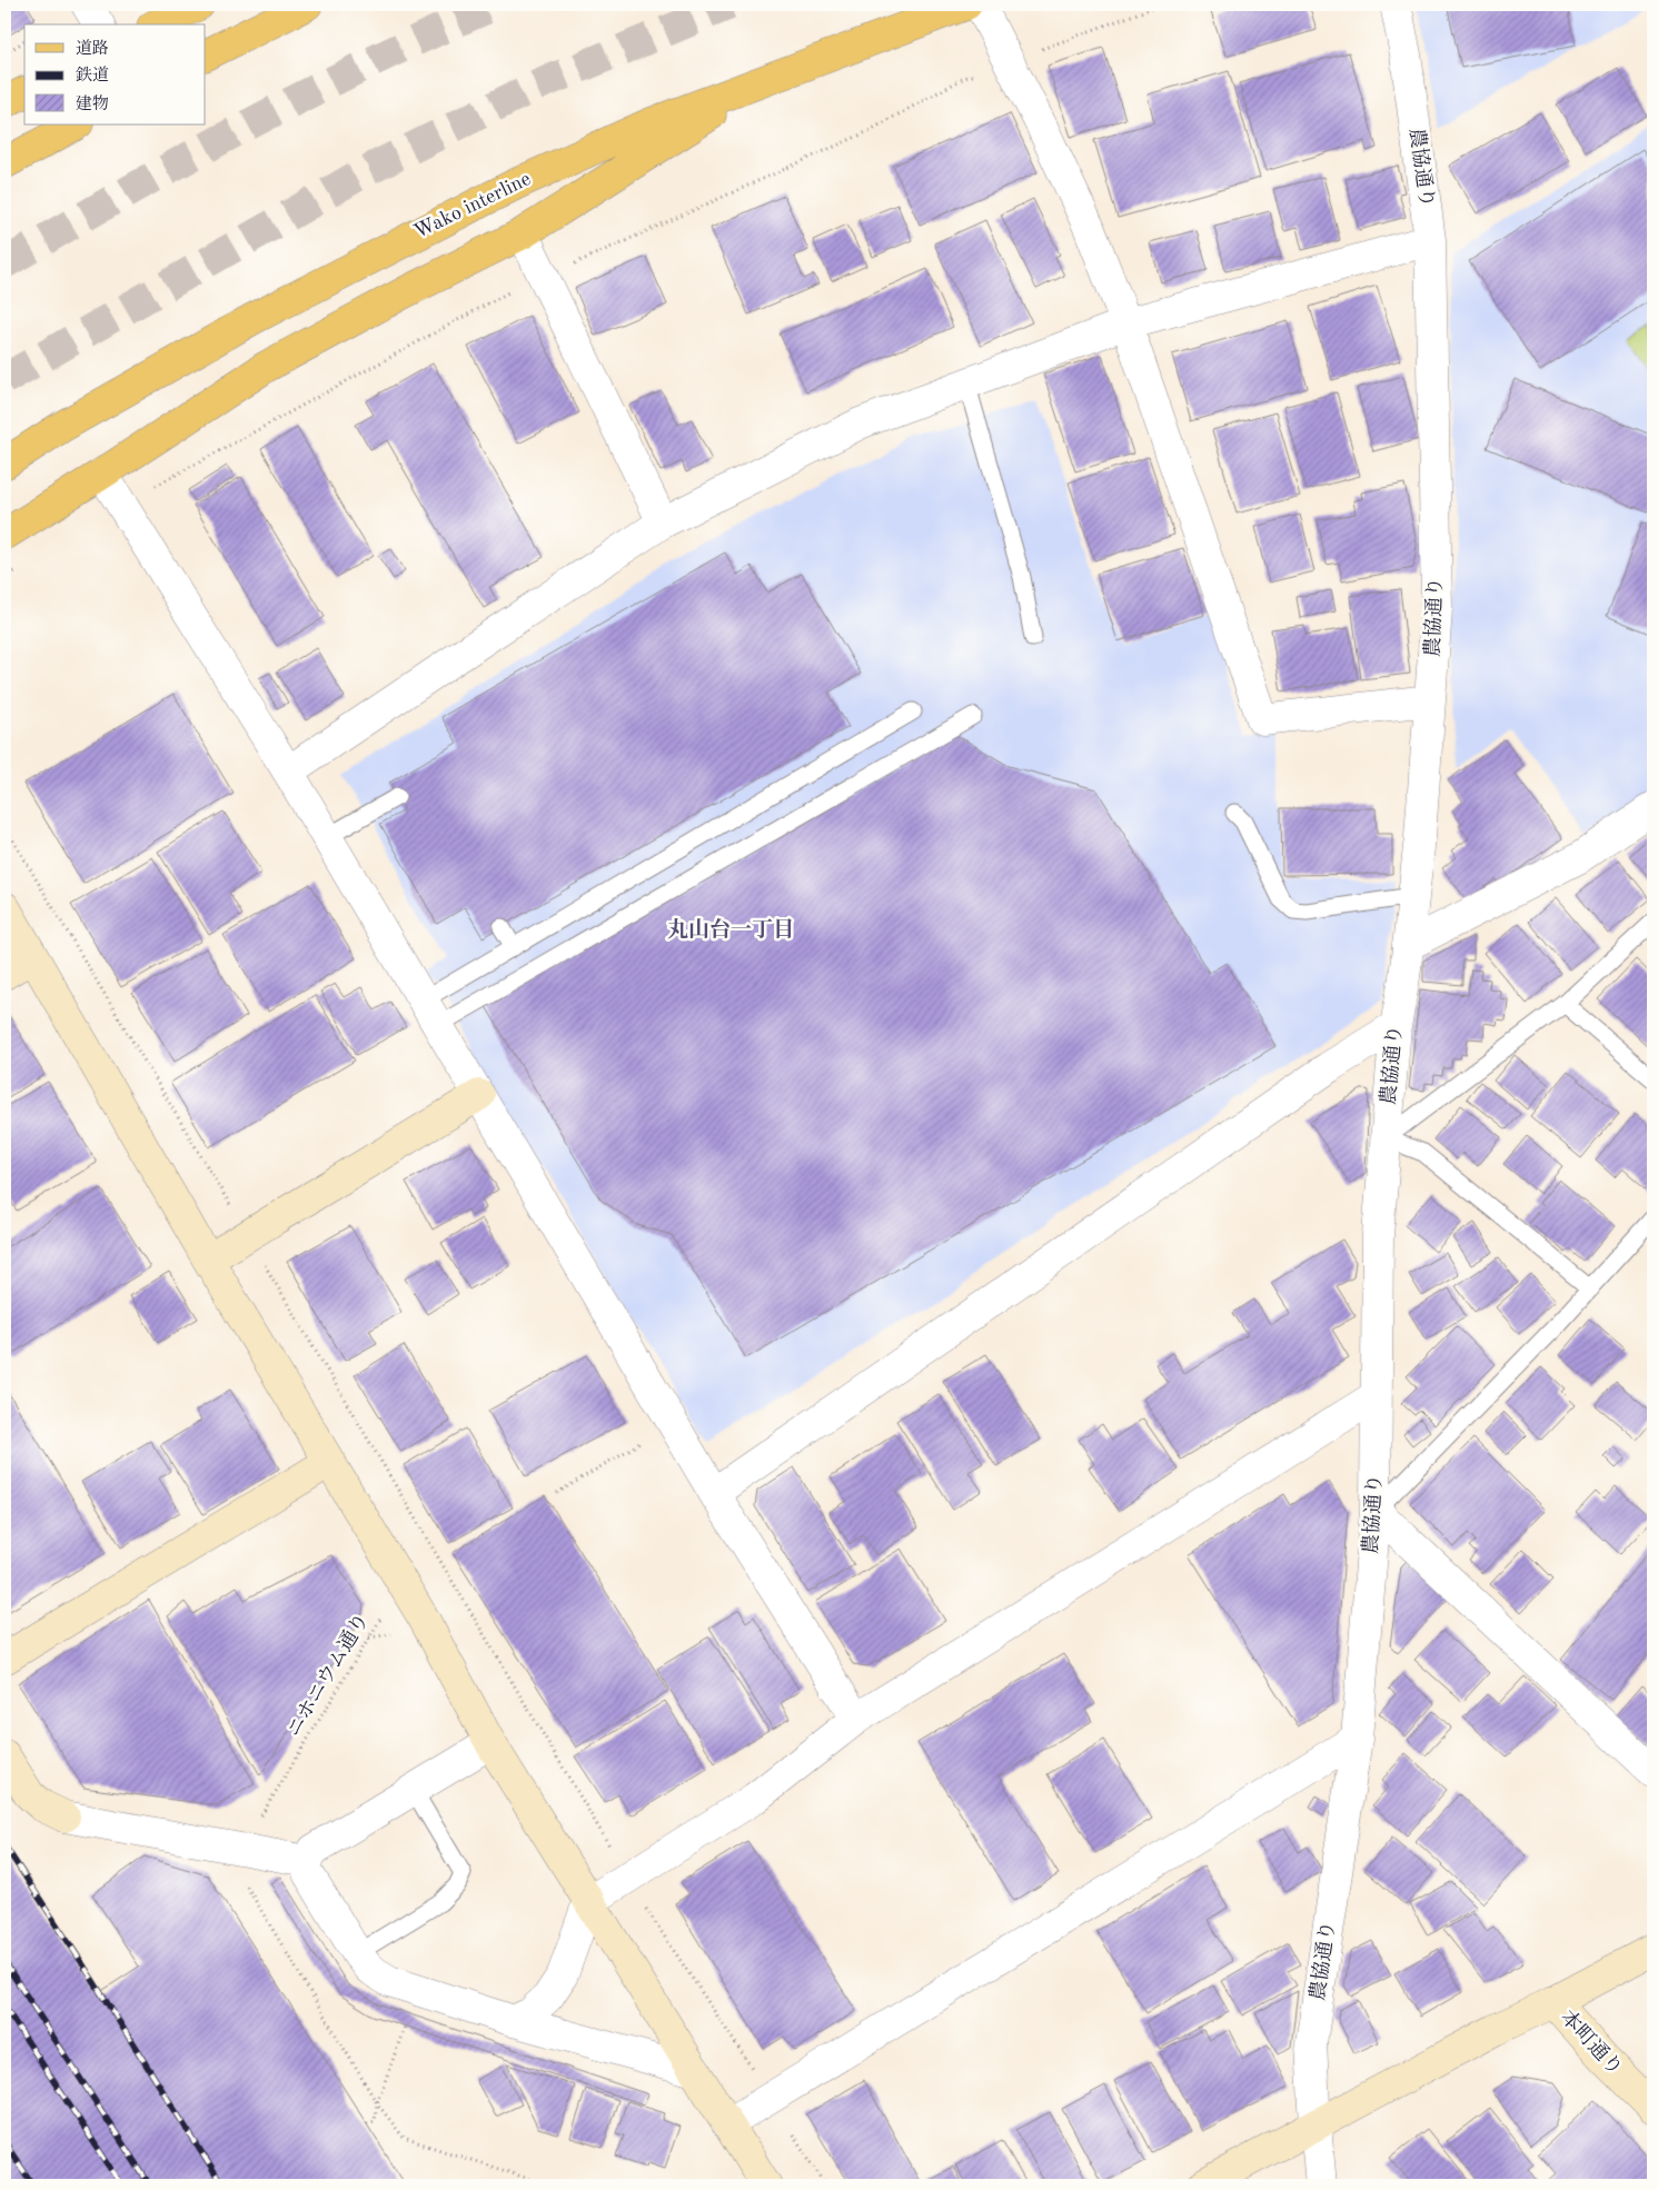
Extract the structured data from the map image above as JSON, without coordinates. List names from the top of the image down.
{
  "streets": {
    "main road": ["Wako interline"],
    "street": ["農協通り", "本町通り"],
    "path": ["ニホニウム通り"]
  },
  "districts": ["丸山台一丁目"],
  "legend": ["道路", "鉄道", "建物"]
}
